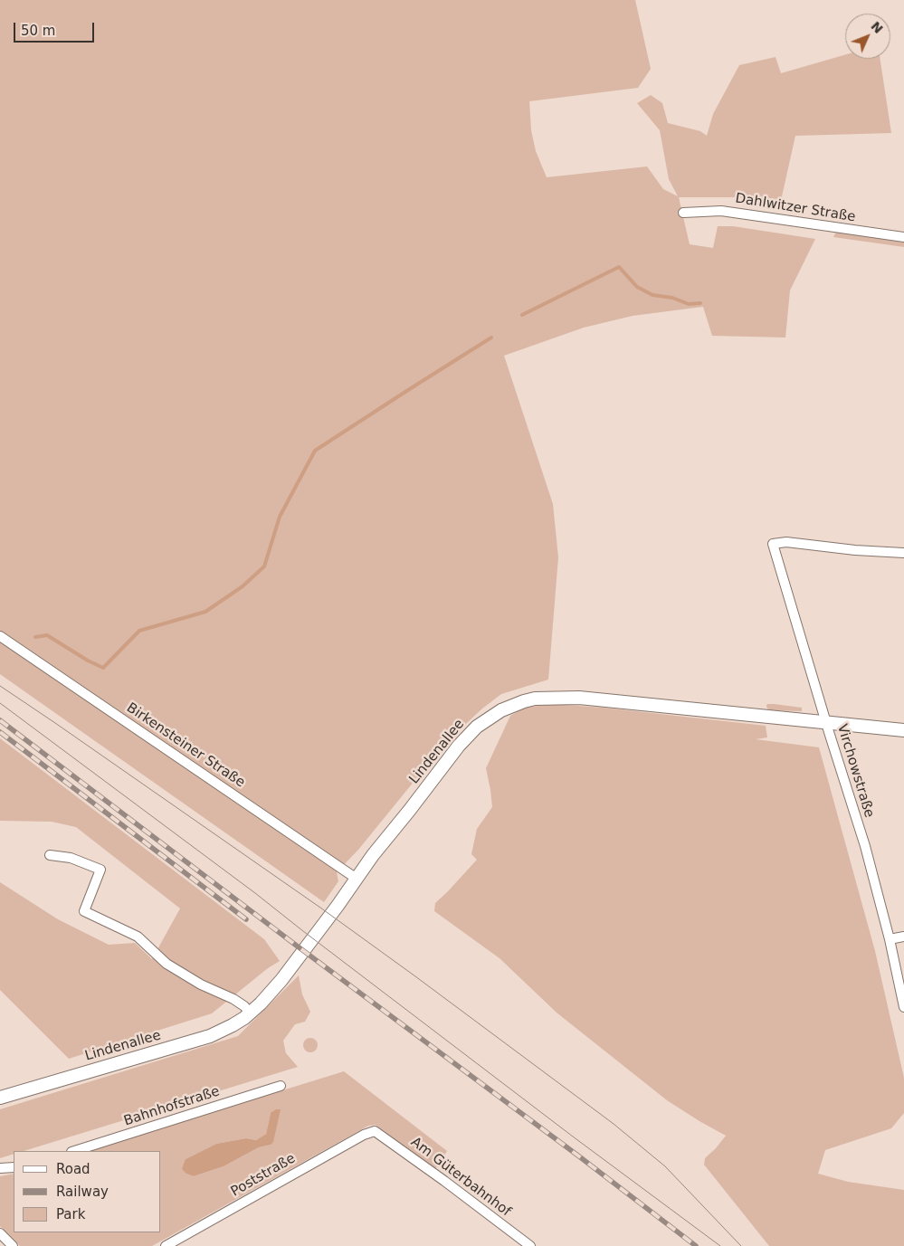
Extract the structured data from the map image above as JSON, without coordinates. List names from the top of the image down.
{
  "streets": {
    "street": [
      "Dahlwitzer Straße",
      "Birkensteiner Straße",
      "Lindenallee",
      "Virchowstraße",
      "Bahnhofstraße",
      "Poststraße",
      "Am Güterbahnhof"
    ]
  },
  "crossings": [
    ["Birkensteiner Straße", "Lindenallee"],
    ["Lindenallee", "Virchowstraße"],
    ["Poststraße", "Am Güterbahnhof"]
  ],
  "legend": ["Road", "Railway", "Park"],
  "scale_bar": "50 m",
  "north": "top right"
}
